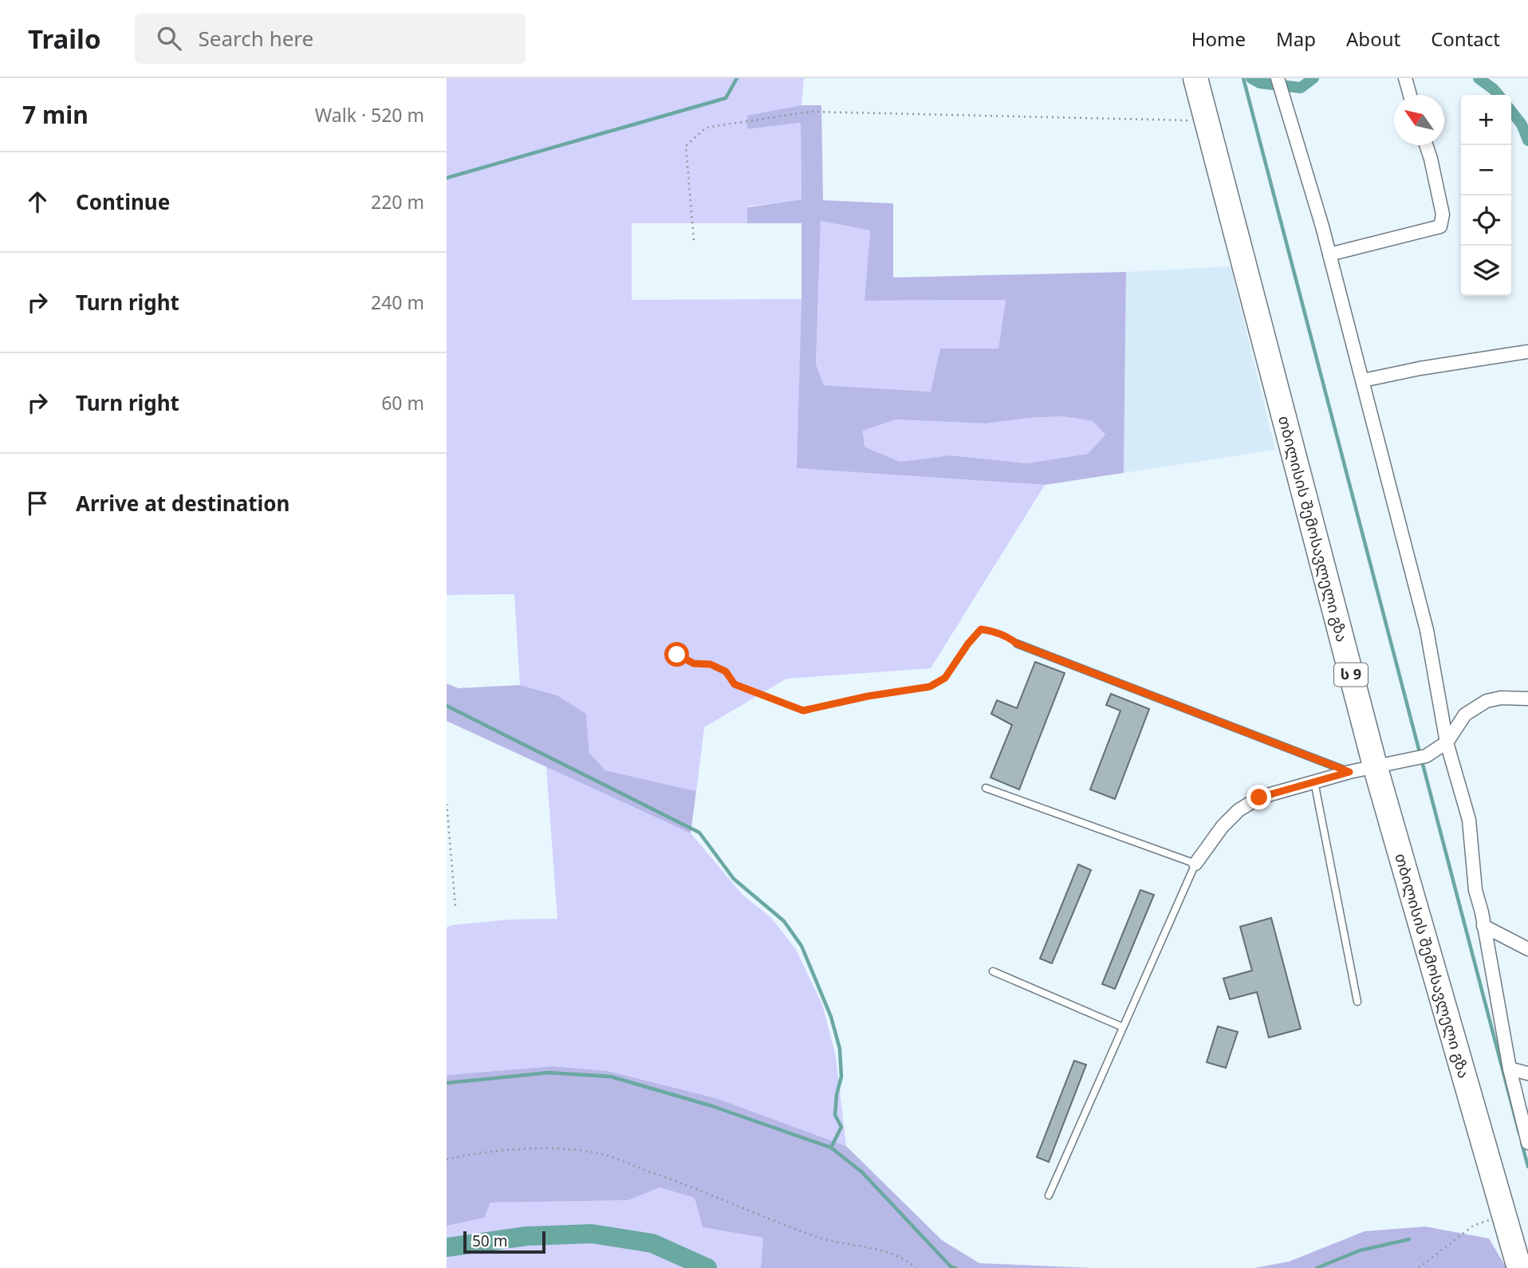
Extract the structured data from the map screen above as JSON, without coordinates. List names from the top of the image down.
{
  "streets": {
    "highway": ["თბილისის შემოსავლელი გზა", "ს 9"]
  },
  "scale_bar": "50 m",
  "north": "top left",
  "page": {
    "header": "Trailo",
    "search": "Search here",
    "nav": [
      "Home",
      "Map",
      "About",
      "Contact"
    ],
    "heading": ["7 min", "Walk · 520 m"],
    "map_buttons": ["+", "−"],
    "list": [
      ["Continue", "220 m"],
      ["Turn right", "240 m"],
      ["Turn right", "60 m"],
      "Arrive at destination"
    ],
    "scale": "50 m"
  }
}
